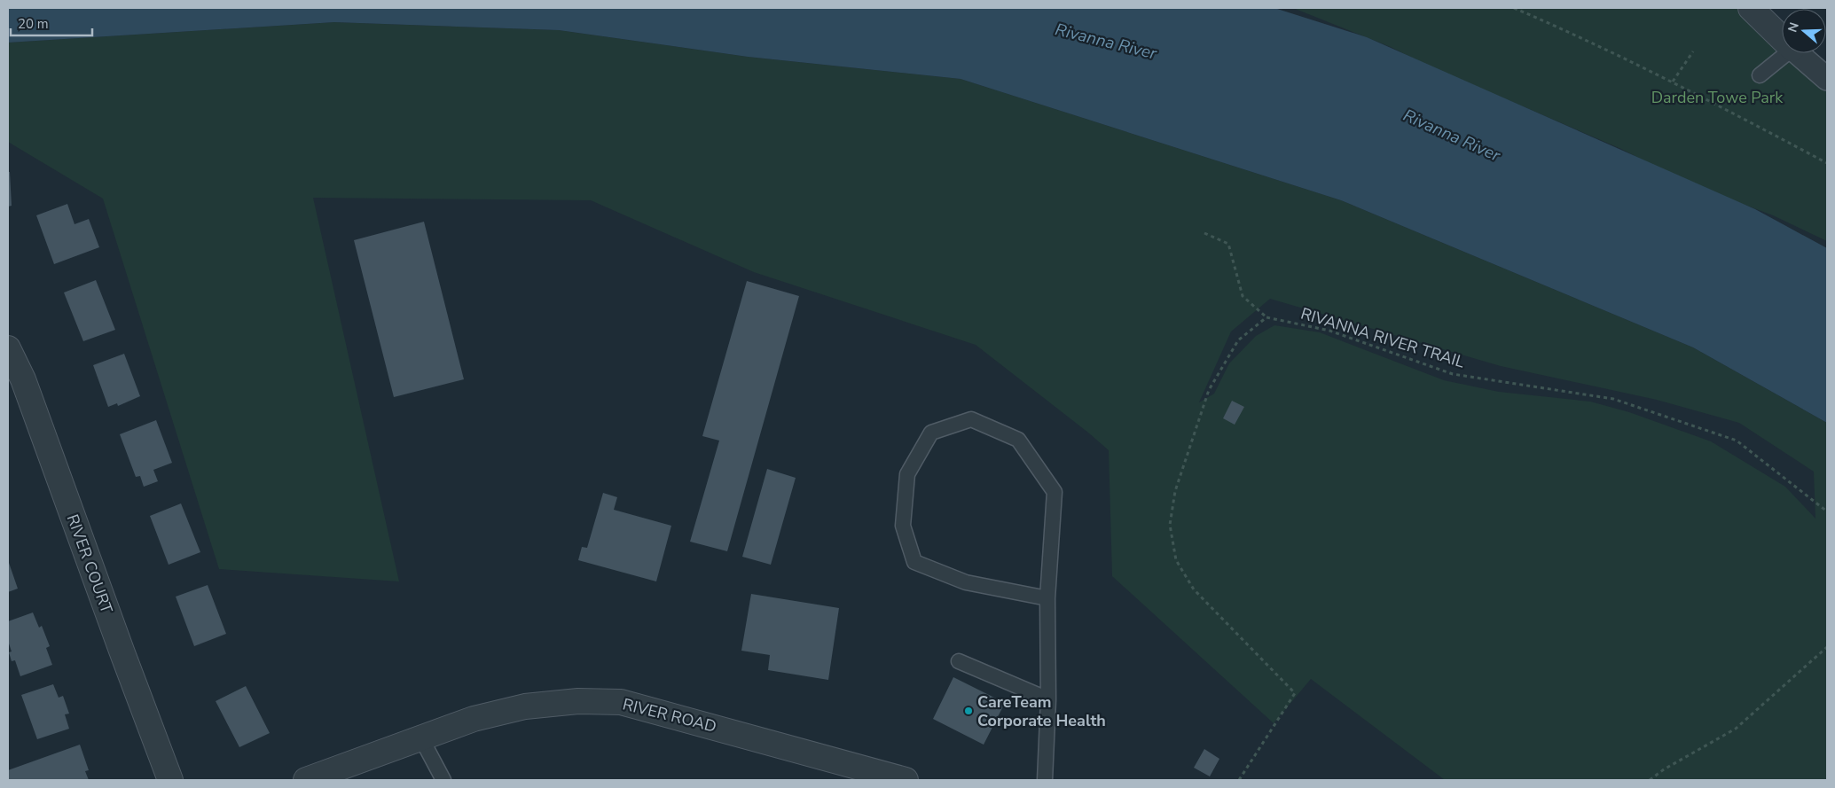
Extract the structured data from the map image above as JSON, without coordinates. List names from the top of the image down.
{
  "streets": {
    "street": ["RIVER COURT", "RIVER ROAD"],
    "path": ["RIVANNA RIVER TRAIL"]
  },
  "water": ["Rivanna River"],
  "parks": ["Darden Towe Park"],
  "places": ["CareTeam Corporate Health"],
  "scale_bar": "20 m",
  "north": "left"
}
